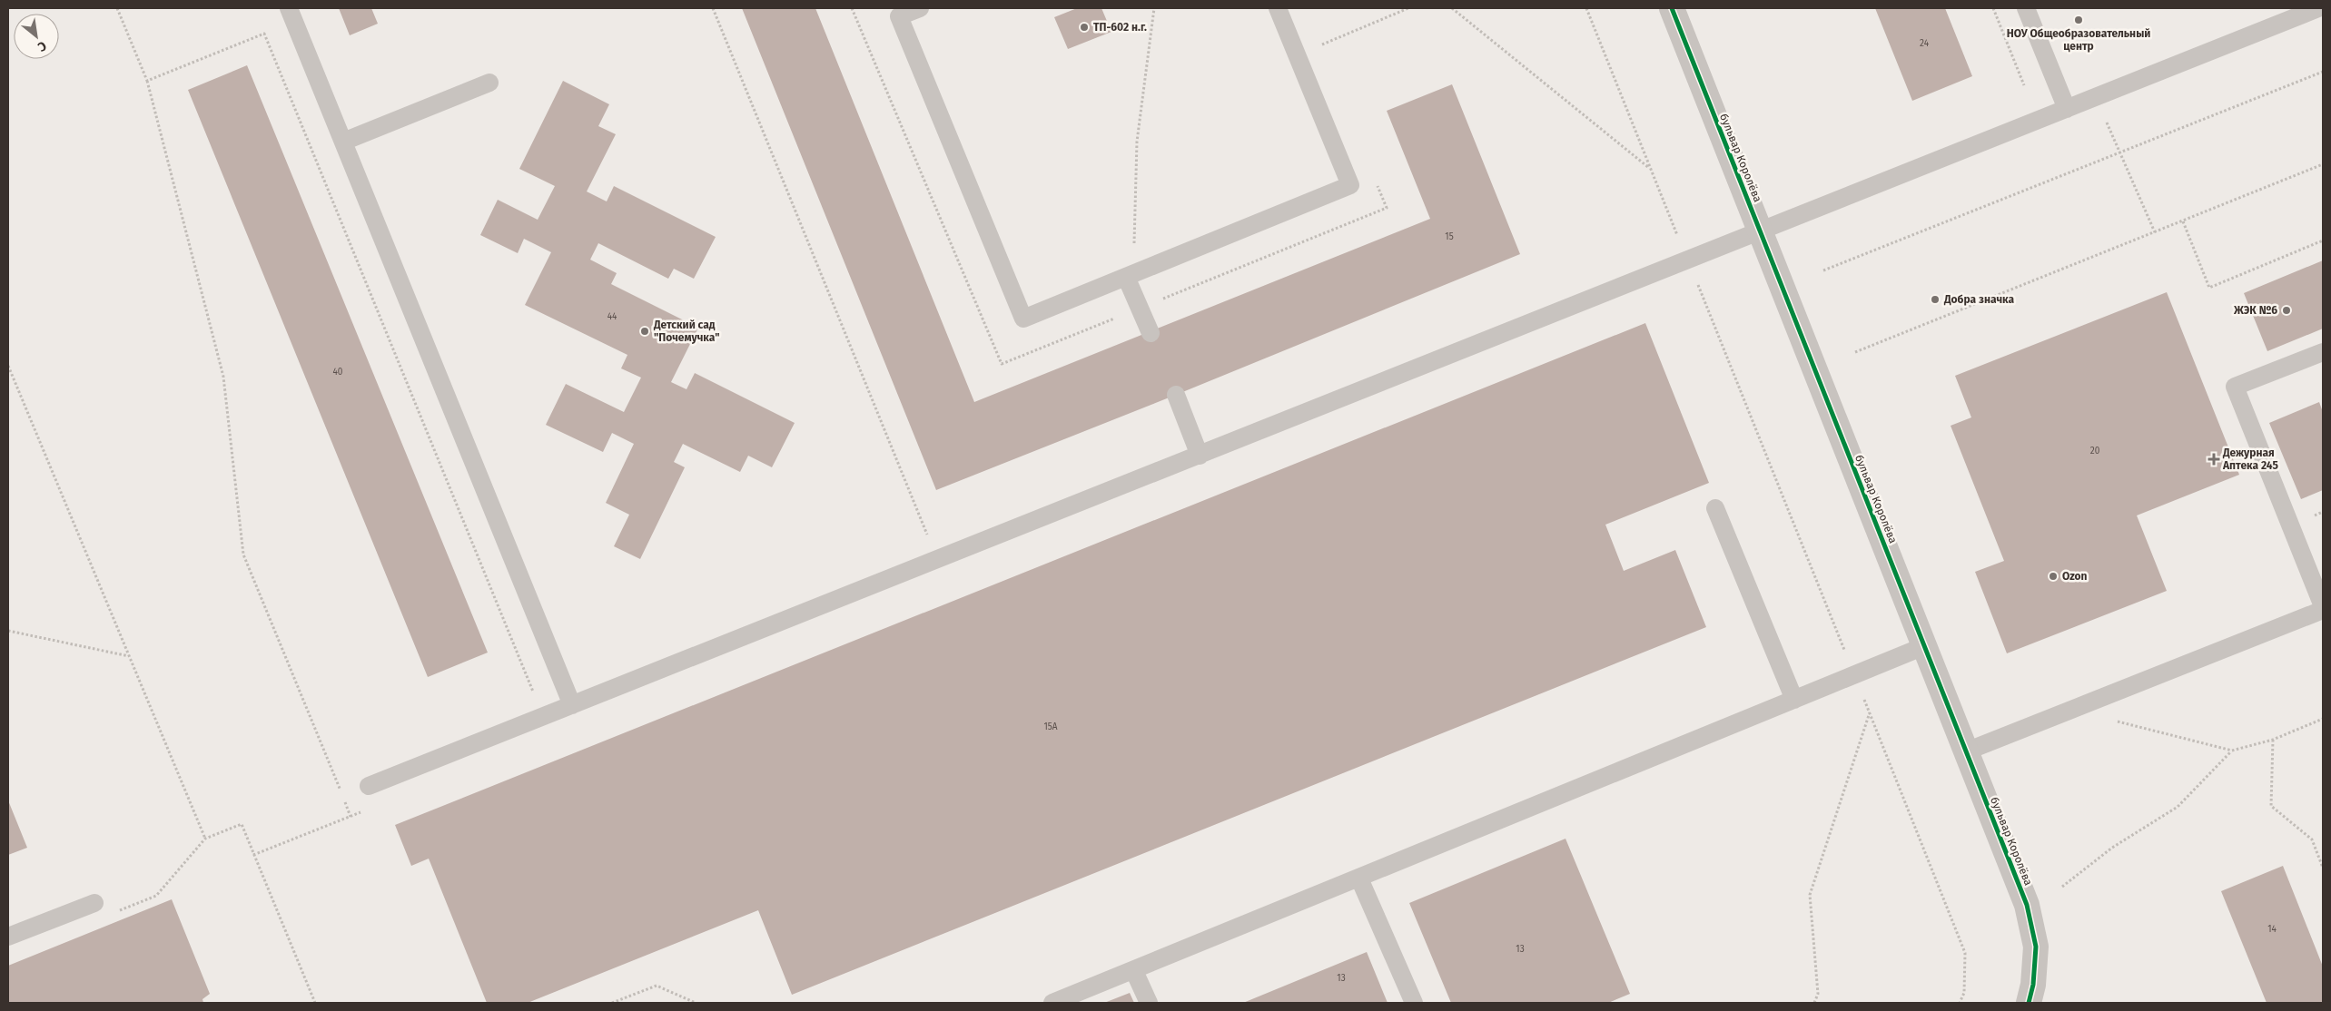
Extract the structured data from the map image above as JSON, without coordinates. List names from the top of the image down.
{
  "streets": {
    "street": ["бульвар Королёва"]
  },
  "places": {
    "other": [
      "НОУ Общеобразовательный центр",
      "ТП-602 н.г.",
      "Добра значка",
      "ЖЭК №6",
      "Детский сад \"Почемучка\"",
      "Ozon"
    ],
    "health": ["Дежурная Аптека 245"]
  },
  "house_numbers": [
    "24",
    "15",
    "44",
    "40",
    "20",
    "15А",
    "14",
    "13",
    "13"
  ],
  "north": "bottom right"
}
